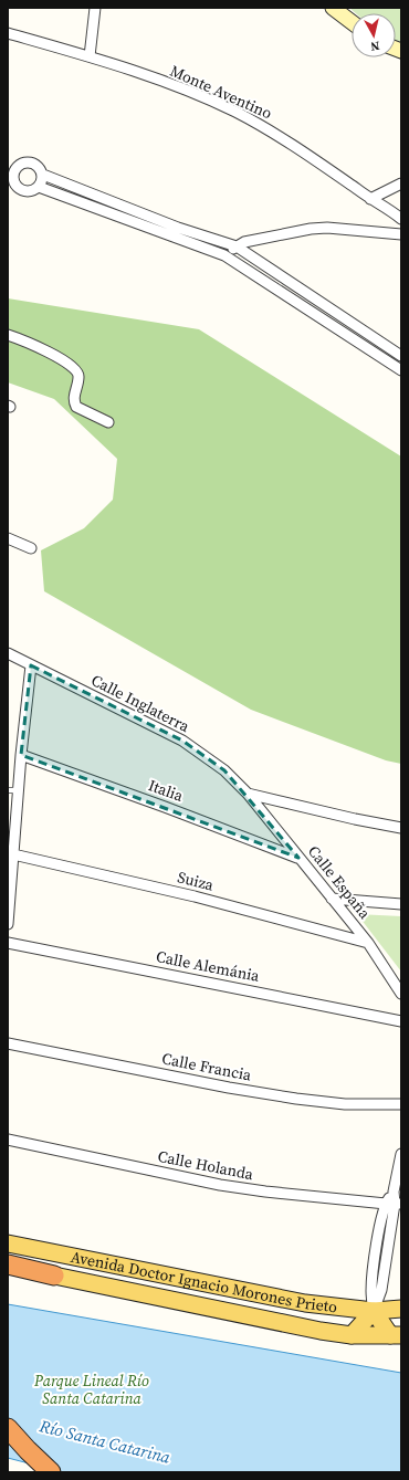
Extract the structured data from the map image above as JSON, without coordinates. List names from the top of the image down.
{
  "streets": {
    "main road": ["Avenida Doctor Ignacio Morones Prieto"],
    "street": [
      "Monte Aventino",
      "Calle Inglaterra",
      "Italia",
      "Suiza",
      "Calle España",
      "Calle Alemánia",
      "Calle Francia",
      "Calle Holanda"
    ]
  },
  "crossings": [
    ["Calle Inglaterra", "Calle España"],
    ["Italia", "Calle España"],
    ["Suiza", "Calle España"]
  ],
  "water": ["Río Santa Catarina"],
  "parks": ["Parque Lineal Río Santa Catarina"],
  "north": "bottom"
}
